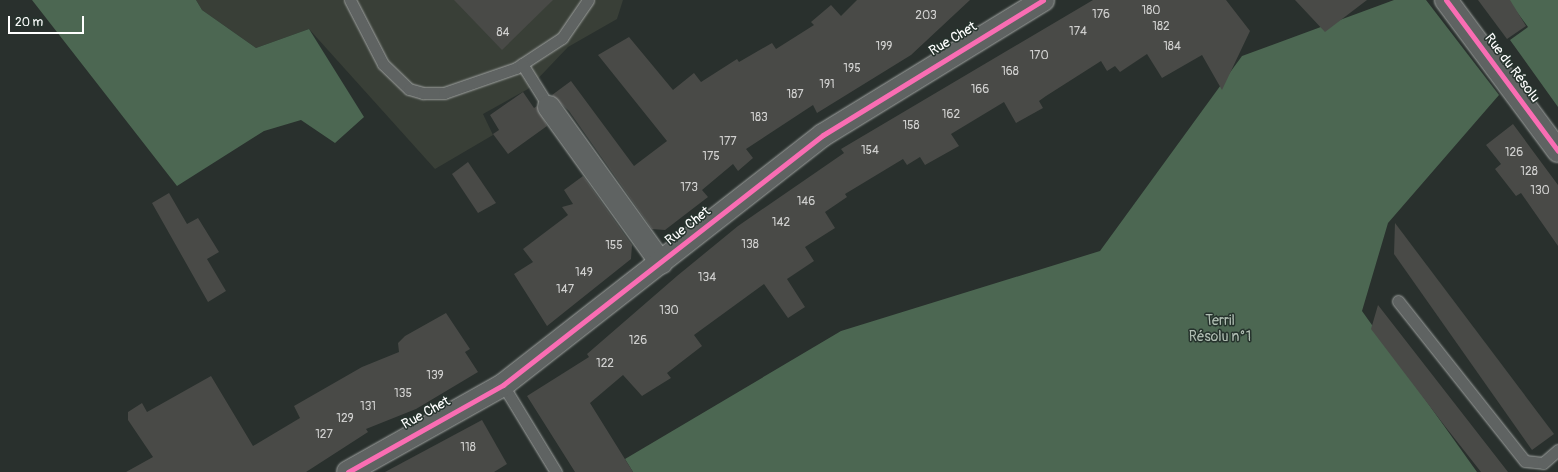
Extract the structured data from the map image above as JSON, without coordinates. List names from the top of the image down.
{
  "streets": {
    "street": ["Rue Chet", "Rue du Résolu"]
  },
  "parks": ["Terril Résolu n°1"],
  "house_numbers": [
    "180",
    "176",
    "203",
    "182",
    "174",
    "84",
    "199",
    "184",
    "170",
    "195",
    "168",
    "191",
    "166",
    "187",
    "162",
    "183",
    "158",
    "177",
    "154",
    "126",
    "175",
    "128",
    "173",
    "130",
    "146",
    "142",
    "138",
    "155",
    "149",
    "134",
    "147",
    "130",
    "126",
    "122",
    "139",
    "135",
    "131",
    "129",
    "127",
    "118"
  ],
  "scale_bar": "20 m"
}
